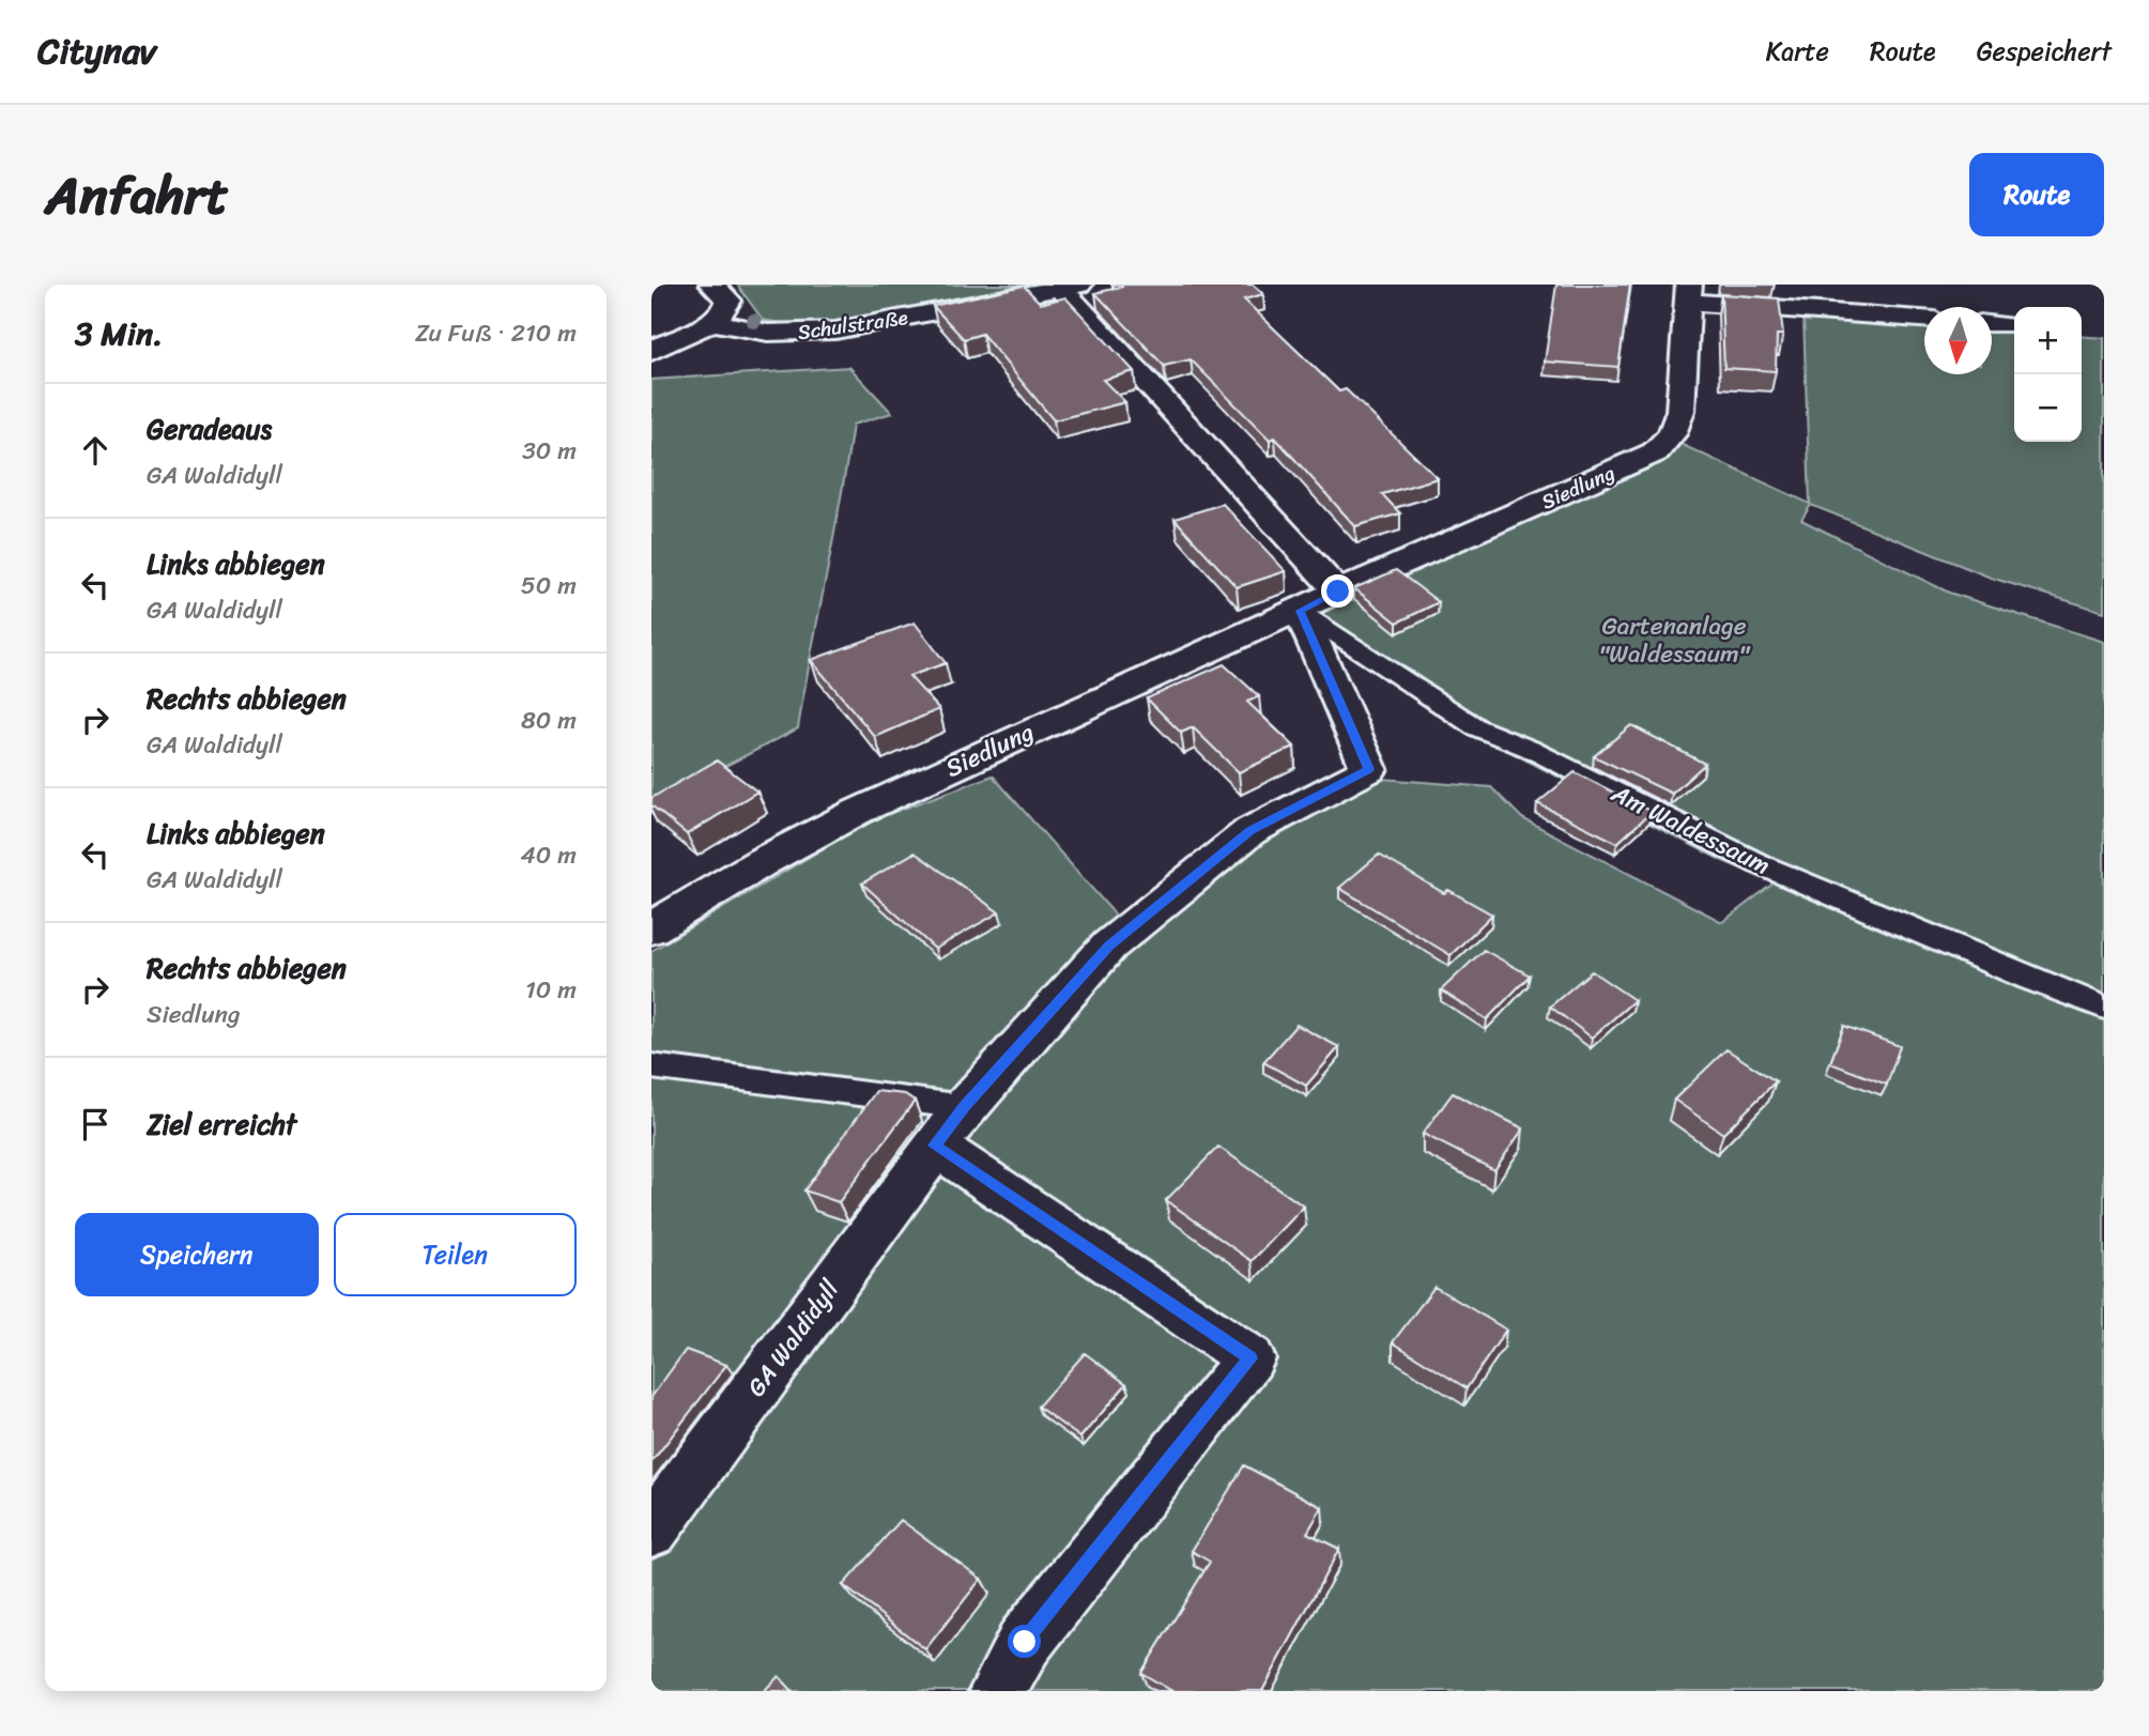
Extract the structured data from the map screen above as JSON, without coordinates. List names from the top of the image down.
{
  "streets": {
    "street": ["Schulstraße", "Siedlung", "GA Waldidyll"],
    "lane": ["Am Waldessaum"]
  },
  "crossings": [
    ["Siedlung", "Am Waldessaum"],
    ["Siedlung", "GA Waldidyll"],
    ["Am Waldessaum", "GA Waldidyll"]
  ],
  "parks": ["Gartenanlage \"Waldessaum\""],
  "north": "bottom",
  "page": {
    "header": "Citynav",
    "nav": ["Karte", "Route", "Gespeichert"],
    "title": "Anfahrt",
    "buttons": [
      "Route",
      ["Speichern", "Teilen"]
    ],
    "heading": ["3 Min.", "Zu Fuß · 210 m"],
    "map_buttons": ["+", "−"],
    "list": [
      ["Geradeaus", "GA Waldidyll", "30 m"],
      ["Links abbiegen", "GA Waldidyll", "50 m"],
      ["Rechts abbiegen", "GA Waldidyll", "80 m"],
      ["Links abbiegen", "GA Waldidyll", "40 m"],
      ["Rechts abbiegen", "Siedlung", "10 m"],
      "Ziel erreicht"
    ]
  }
}
